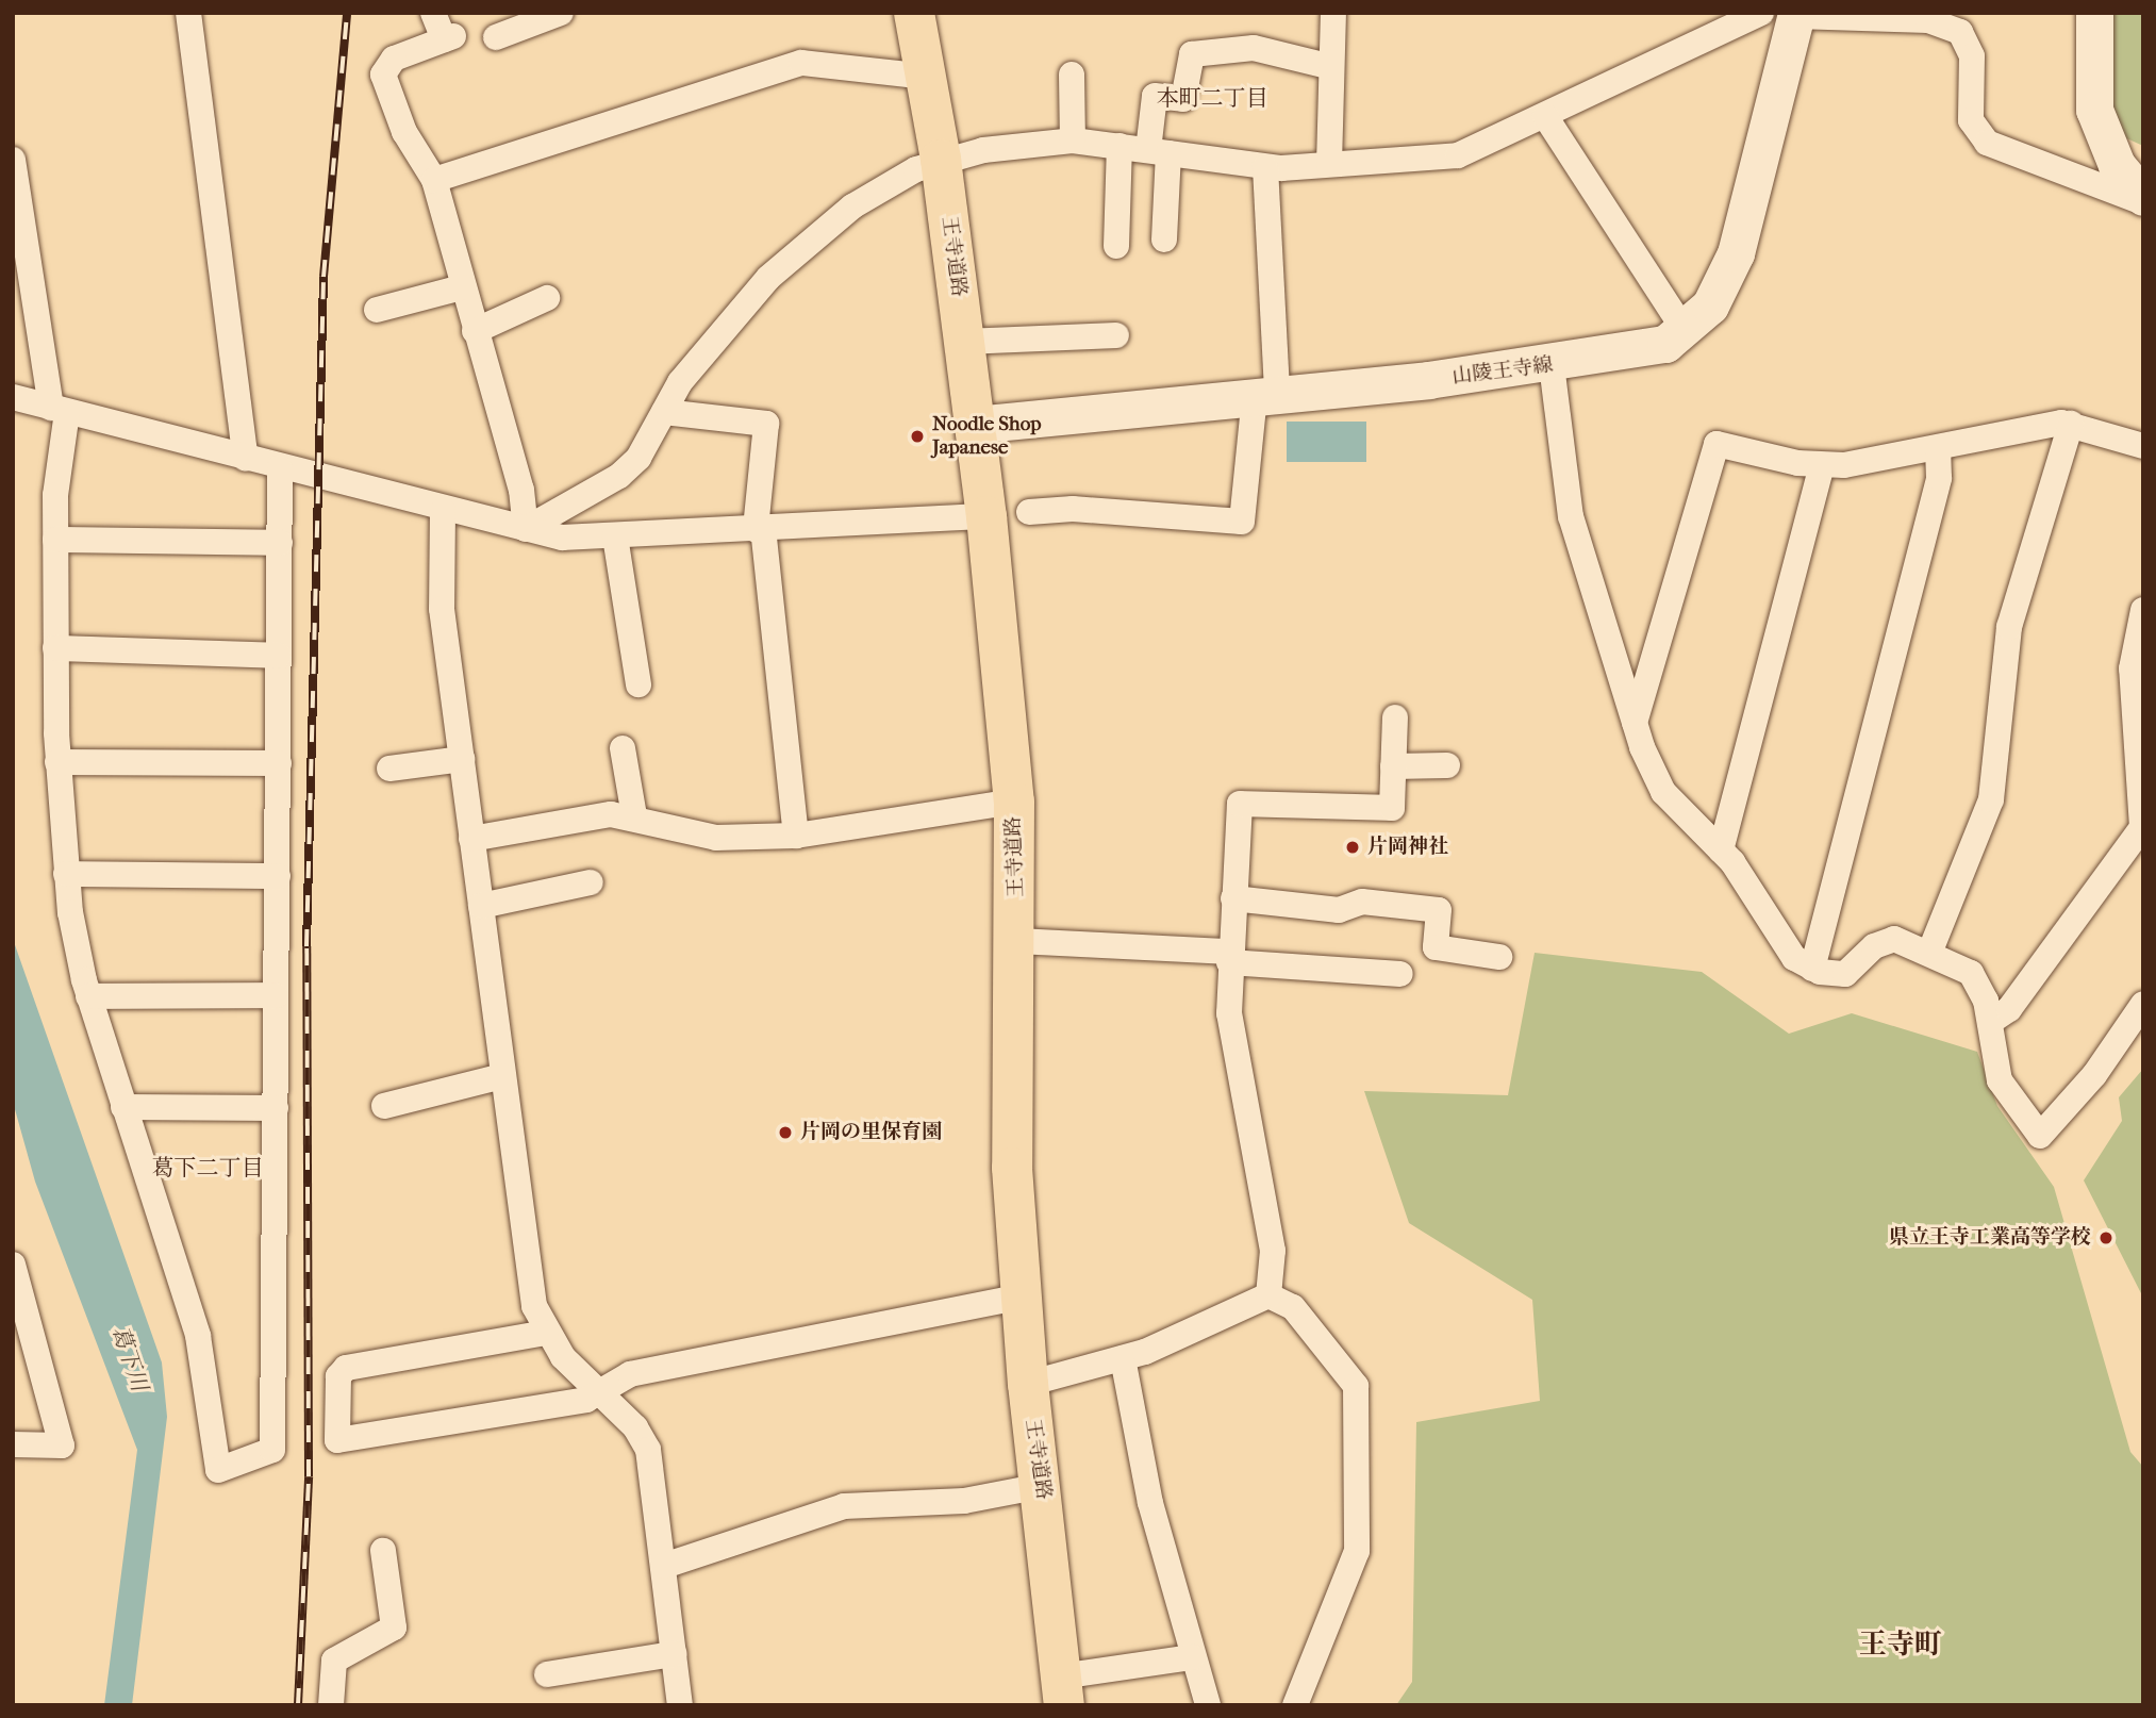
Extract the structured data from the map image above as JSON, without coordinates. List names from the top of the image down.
{
  "streets": {
    "highway": ["王寺道路"],
    "main road": ["山陵王寺線"]
  },
  "crossings": [
    ["王寺道路", "山陵王寺線"]
  ],
  "districts": ["本町二丁目", "葛下二丁目", "王寺町"],
  "water": ["葛下川"],
  "places": [
    "Noodle Shop Japanese",
    "片岡神社",
    "片岡の里保育園",
    "県立王寺工業高等学校"
  ]
}
